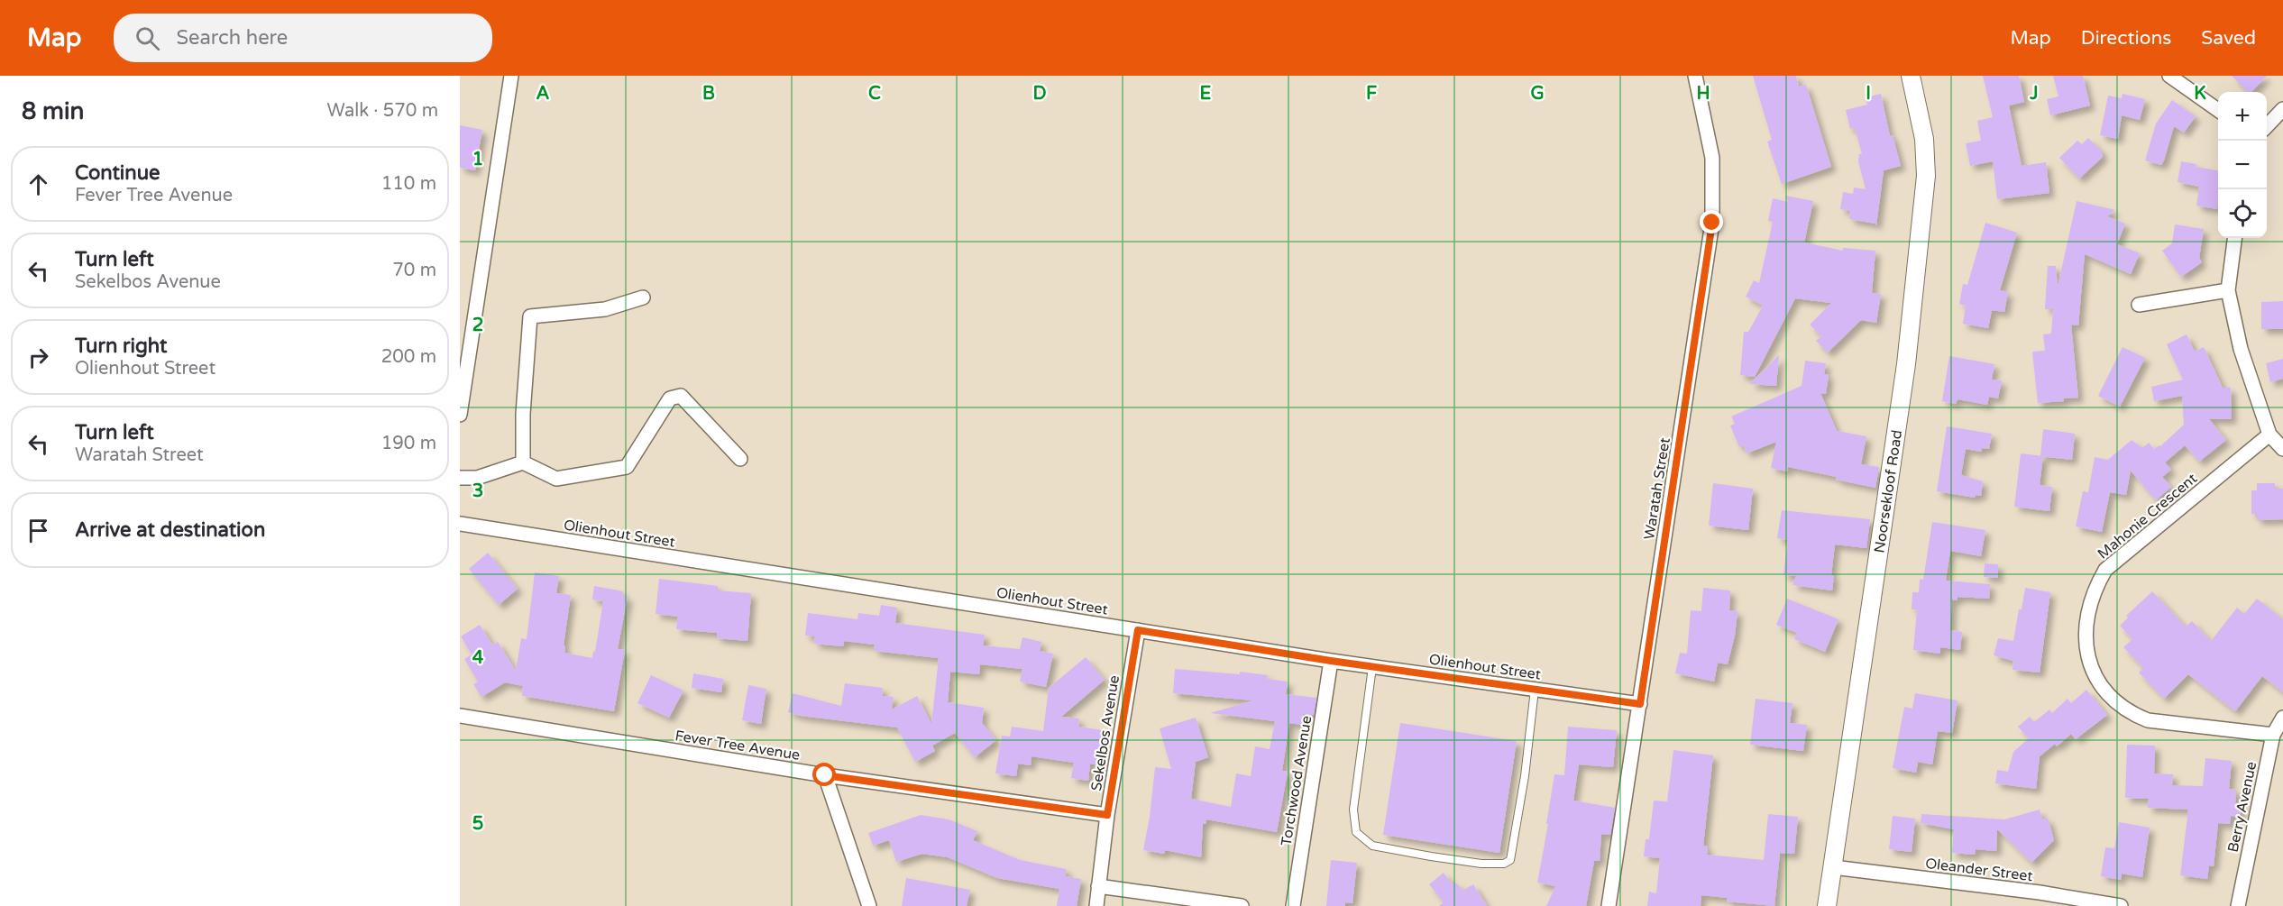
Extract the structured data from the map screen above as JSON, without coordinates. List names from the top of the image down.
{
  "streets": {
    "street": [
      "Waratah Street",
      "Noorsekloof Road",
      "Mahonie Crescent",
      "Olienhout Street",
      "Sekelbos Avenue",
      "Fever Tree Avenue",
      "Torchwood Avenue",
      "Berry Avenue",
      "Oleander Street"
    ]
  },
  "crossings": [
    ["Waratah Street", "Olienhout Street"],
    ["Noorsekloof Road", "Oleander Street"],
    ["Mahonie Crescent", "Berry Avenue"],
    ["Olienhout Street", "Sekelbos Avenue"],
    ["Olienhout Street", "Torchwood Avenue"],
    ["Sekelbos Avenue", "Fever Tree Avenue"]
  ],
  "page": {
    "header": "Map",
    "search": "Search here",
    "nav": ["Map", "Directions", "Saved"],
    "heading": ["8 min", "Walk · 570 m"],
    "map_buttons": ["+", "−"],
    "list": [
      ["Continue", "Fever Tree Avenue", "110 m"],
      ["Turn left", "Sekelbos Avenue", "70 m"],
      ["Turn right", "Olienhout Street", "200 m"],
      ["Turn left", "Waratah Street", "190 m"],
      "Arrive at destination"
    ]
  },
  "grid": {
    "columns": [
      "A",
      "B",
      "C",
      "D",
      "E",
      "F",
      "G",
      "H",
      "I",
      "J",
      "K"
    ],
    "rows": [
      "1",
      "2",
      "3",
      "4",
      "5"
    ]
  }
}
